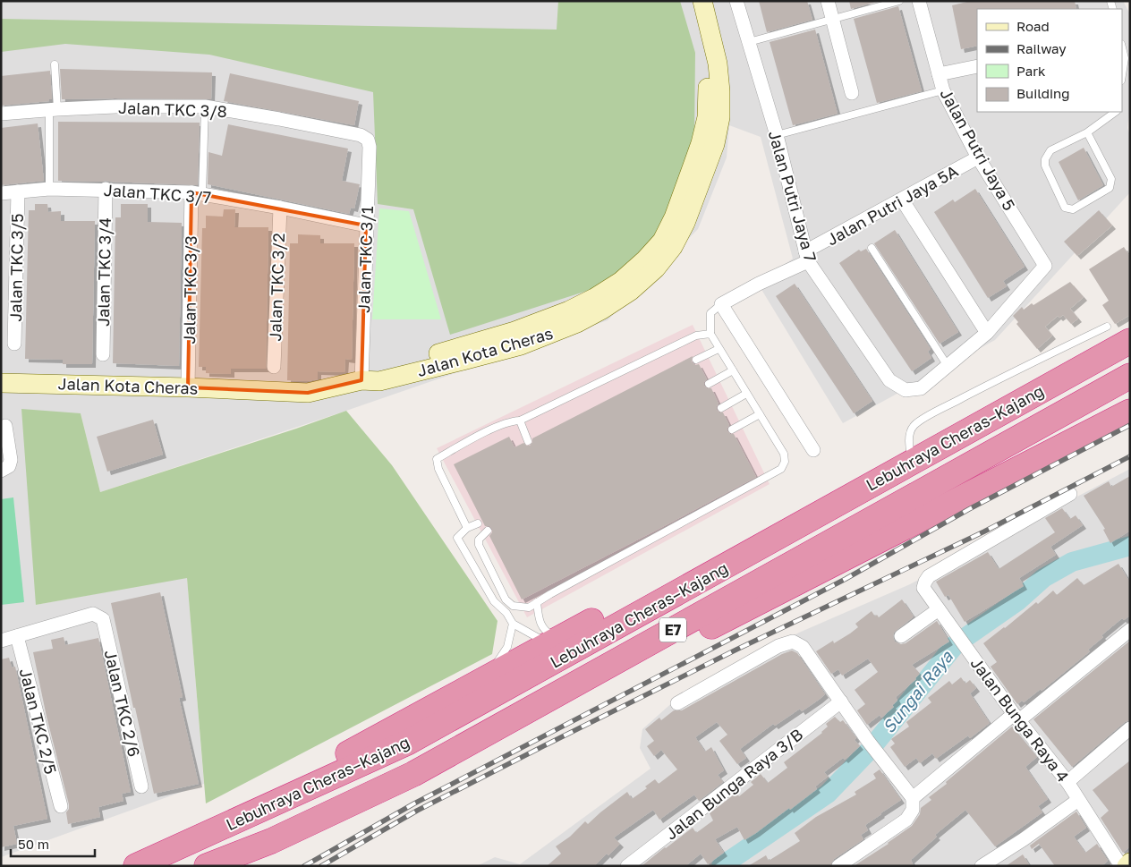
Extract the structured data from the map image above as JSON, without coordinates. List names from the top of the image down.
{
  "streets": {
    "highway": ["Lebuhraya Cheras–Kajang", "E7"],
    "street": [
      "Jalan TKC 3/8",
      "Jalan Putri Jaya 5",
      "Jalan TKC 3/7",
      "Jalan Putri Jaya 7",
      "Jalan Putri Jaya 5A",
      "Jalan TKC 3/1",
      "Jalan TKC 3/5",
      "Jalan TKC 3/4",
      "Jalan TKC 3/2",
      "Jalan TKC 3/3",
      "Jalan Kota Cheras",
      "Jalan TKC 2/6",
      "Jalan Bunga Raya 4",
      "Jalan TKC 2/5",
      "Jalan Bunga Raya 3/B"
    ]
  },
  "crossings": [
    ["Jalan TKC 3/8", "Jalan TKC 3/1"],
    ["Jalan Putri Jaya 5", "Jalan Putri Jaya 5A"],
    ["Jalan TKC 3/7", "Jalan TKC 3/1"],
    ["Jalan TKC 3/7", "Jalan TKC 3/5"],
    ["Jalan TKC 3/7", "Jalan TKC 3/4"],
    ["Jalan TKC 3/7", "Jalan TKC 3/2"],
    ["Jalan TKC 3/7", "Jalan TKC 3/3"],
    ["Jalan Putri Jaya 7", "Jalan Putri Jaya 5A"],
    ["Jalan TKC 3/1", "Jalan Kota Cheras"],
    ["Jalan TKC 3/3", "Jalan Kota Cheras"],
    ["Jalan TKC 2/6", "Jalan TKC 2/5"]
  ],
  "water": ["Sungai Raya"],
  "legend": [
    "Road",
    "Railway",
    "Park",
    "Building"
  ],
  "scale_bar": "50 m"
}
